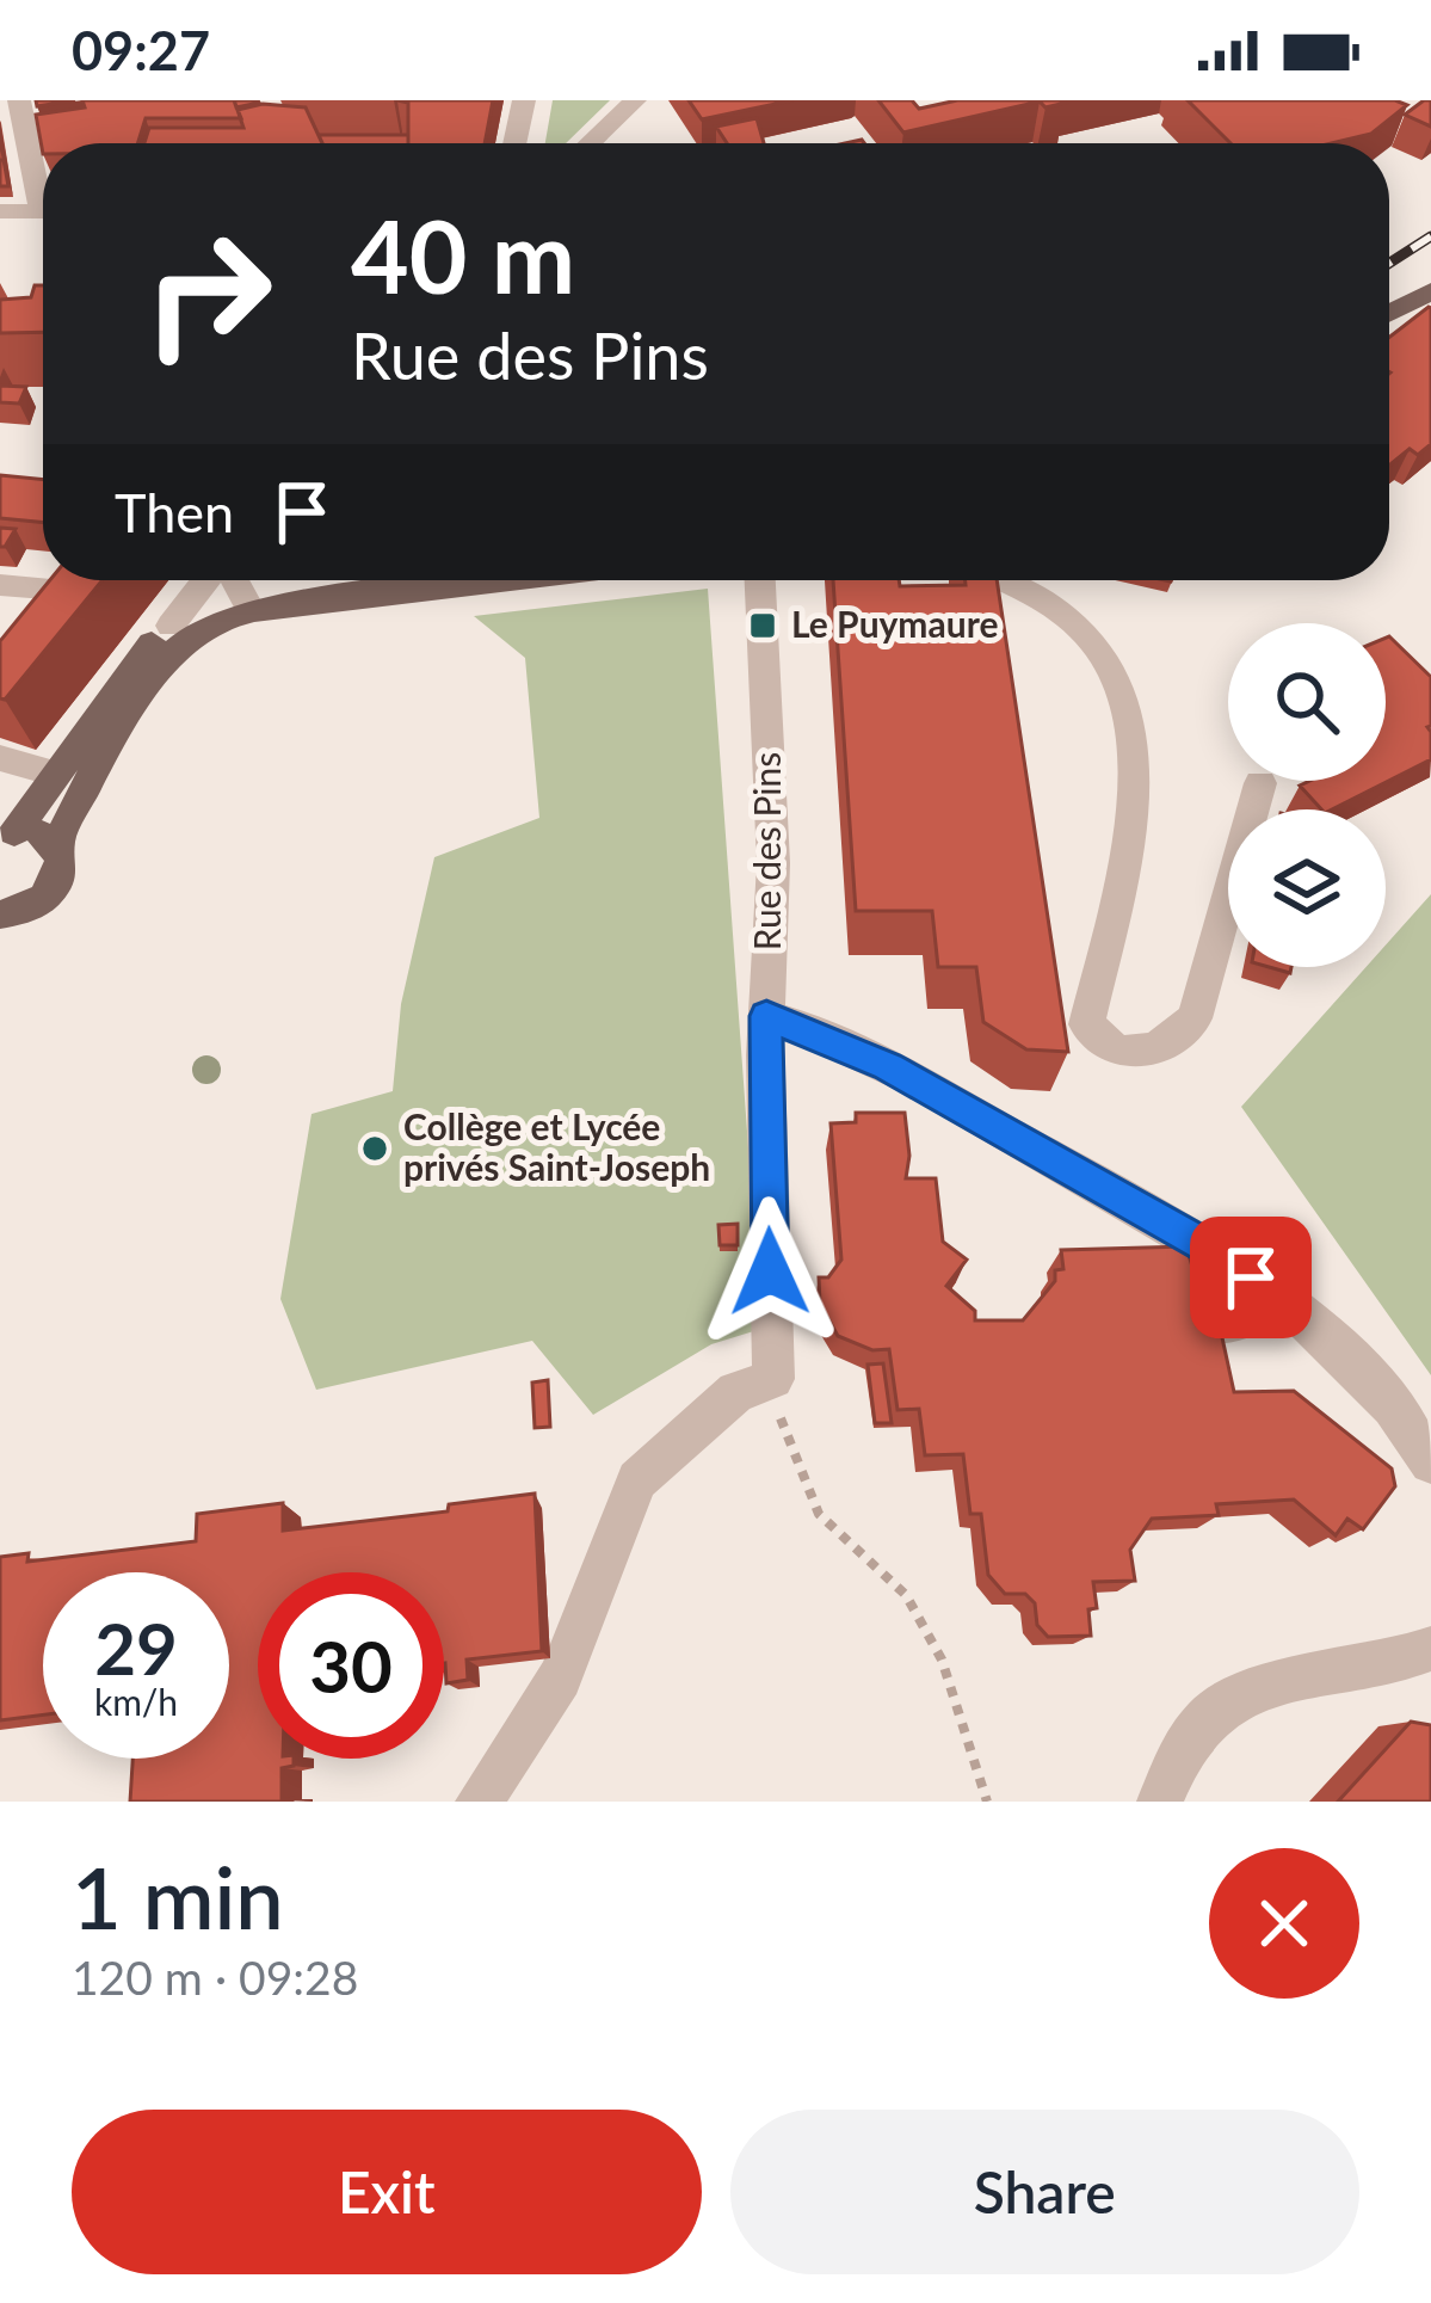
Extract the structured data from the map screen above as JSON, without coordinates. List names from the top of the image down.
{
  "streets": {
    "street": ["Rue des Pins"]
  },
  "places": {
    "transit": ["Le Puymaure"],
    "other": ["Collège et Lycée privés Saint-Joseph"]
  },
  "page": {
    "status": "09:27",
    "turn": ["40 m", "Rue des Pins"],
    "then": "Then",
    "speed": "29 km/h",
    "limit": "30",
    "heading": ["1 min", "120 m · 09:28"],
    "buttons": ["Exit", "Share"]
  }
}
